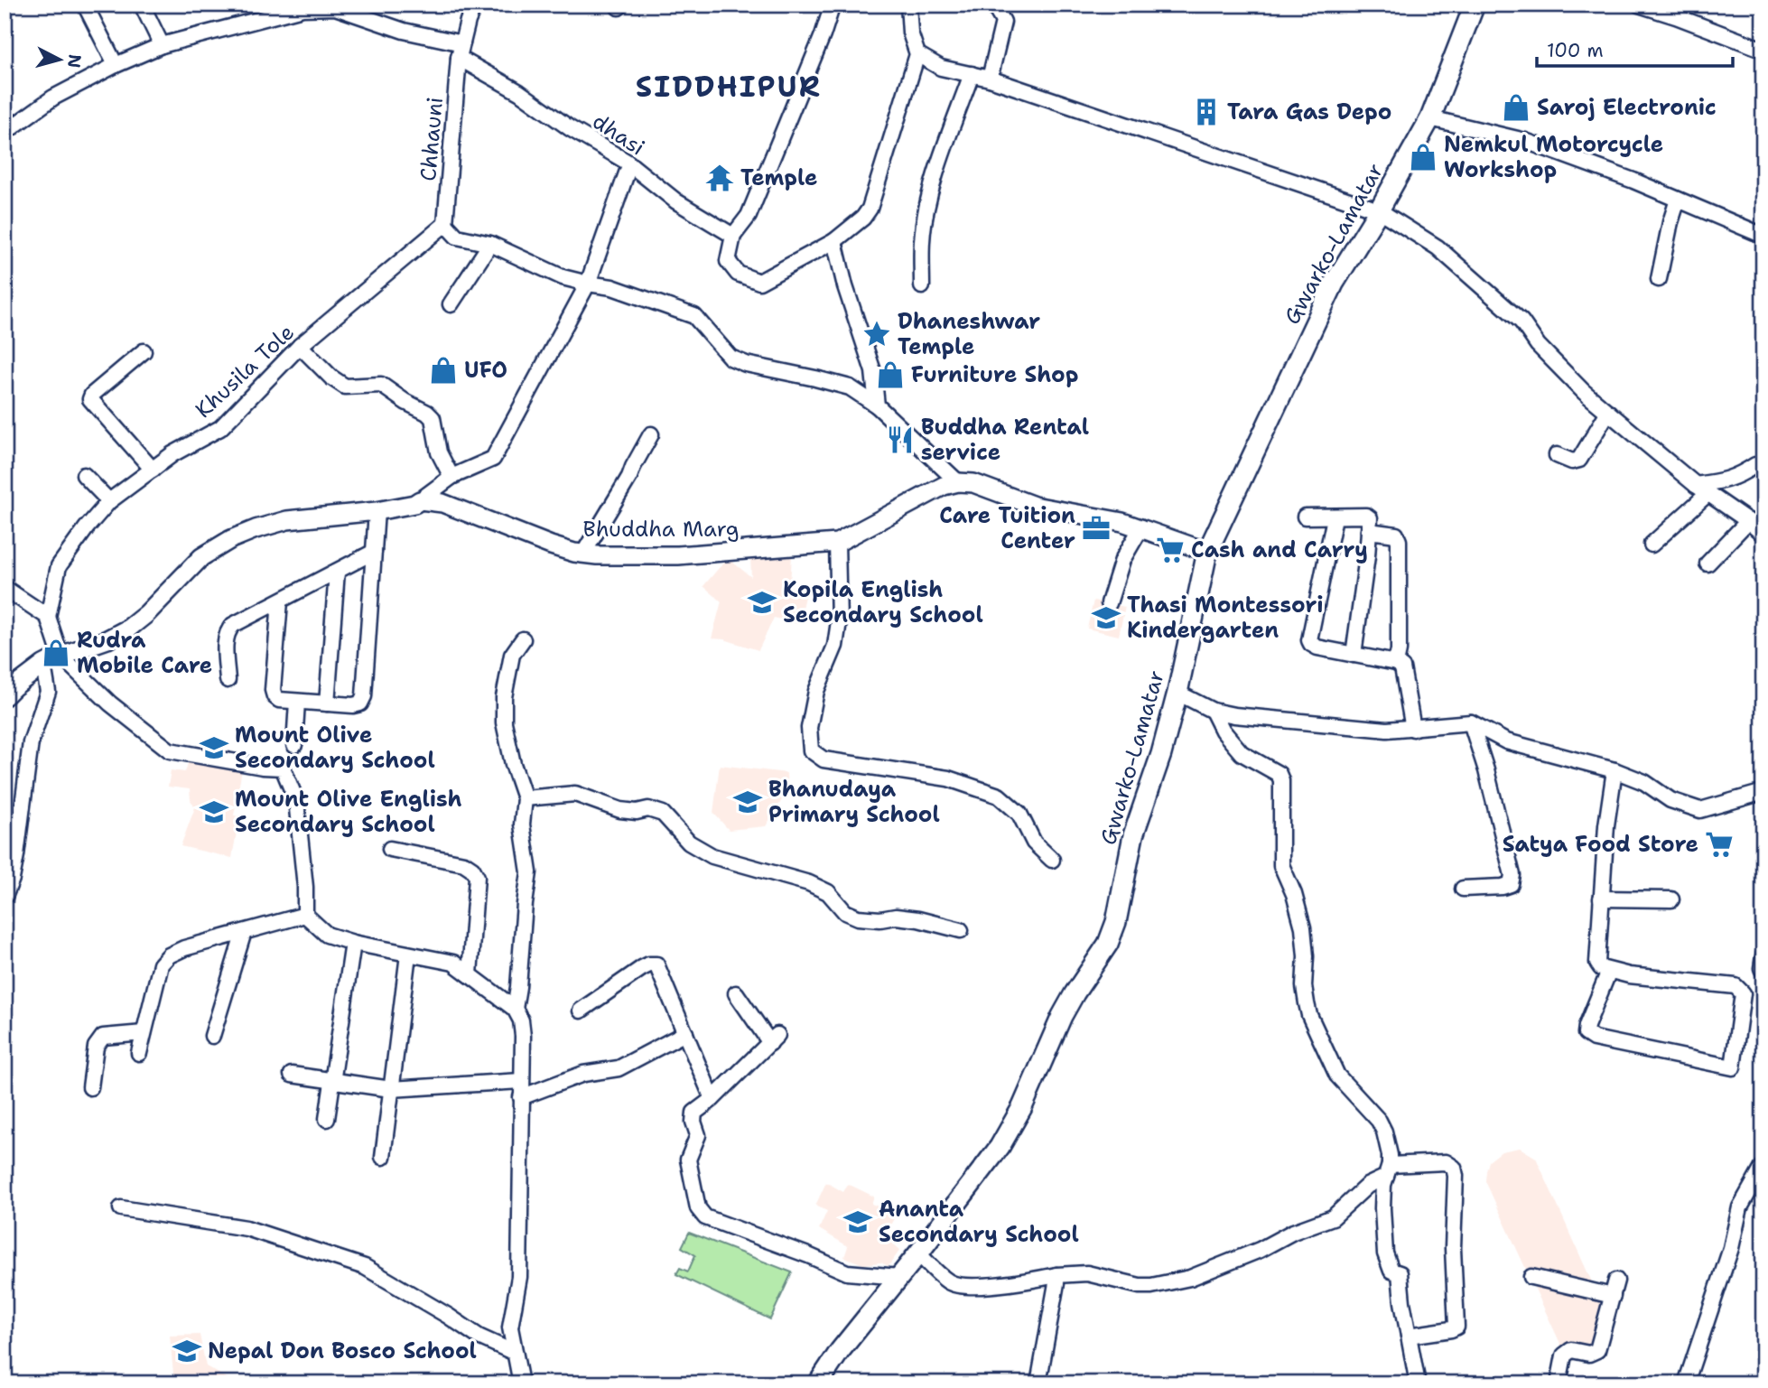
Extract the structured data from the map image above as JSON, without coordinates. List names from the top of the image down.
{
  "streets": {
    "main road": ["Gwarko-Lamatar"],
    "street": [
      "dhasi",
      "Chhauni",
      "Khusila Tole",
      "Bhuddha Marg"
    ]
  },
  "crossings": [
    ["dhasi", "Chhauni"],
    ["Chhauni", "Khusila Tole"]
  ],
  "districts": ["SIDDHIPUR"],
  "places": {
    "shop": [
      "Saroj Electronic",
      "Nemkul Motorcycle Workshop",
      "UFO",
      "Furniture Shop",
      "Rudra Mobile Care"
    ],
    "building": ["Tara Gas Depo"],
    "temple": ["Temple"],
    "place": ["Dhaneshwar Temple"],
    "restaurant": ["Buddha Rental service"],
    "office": ["Care Tuition Center"],
    "supermarket": ["Cash and Carry", "Satya Food Store"],
    "school or university": [
      "Kopila English Secondary School",
      "Thasi Montessori Kindergarten",
      "Mount Olive Secondary School",
      "Bhanudaya Primary School",
      "Mount Olive English Secondary School",
      "Ananta Secondary School",
      "Nepal Don Bosco School"
    ]
  },
  "scale_bar": "100 m",
  "north": "right"
}
